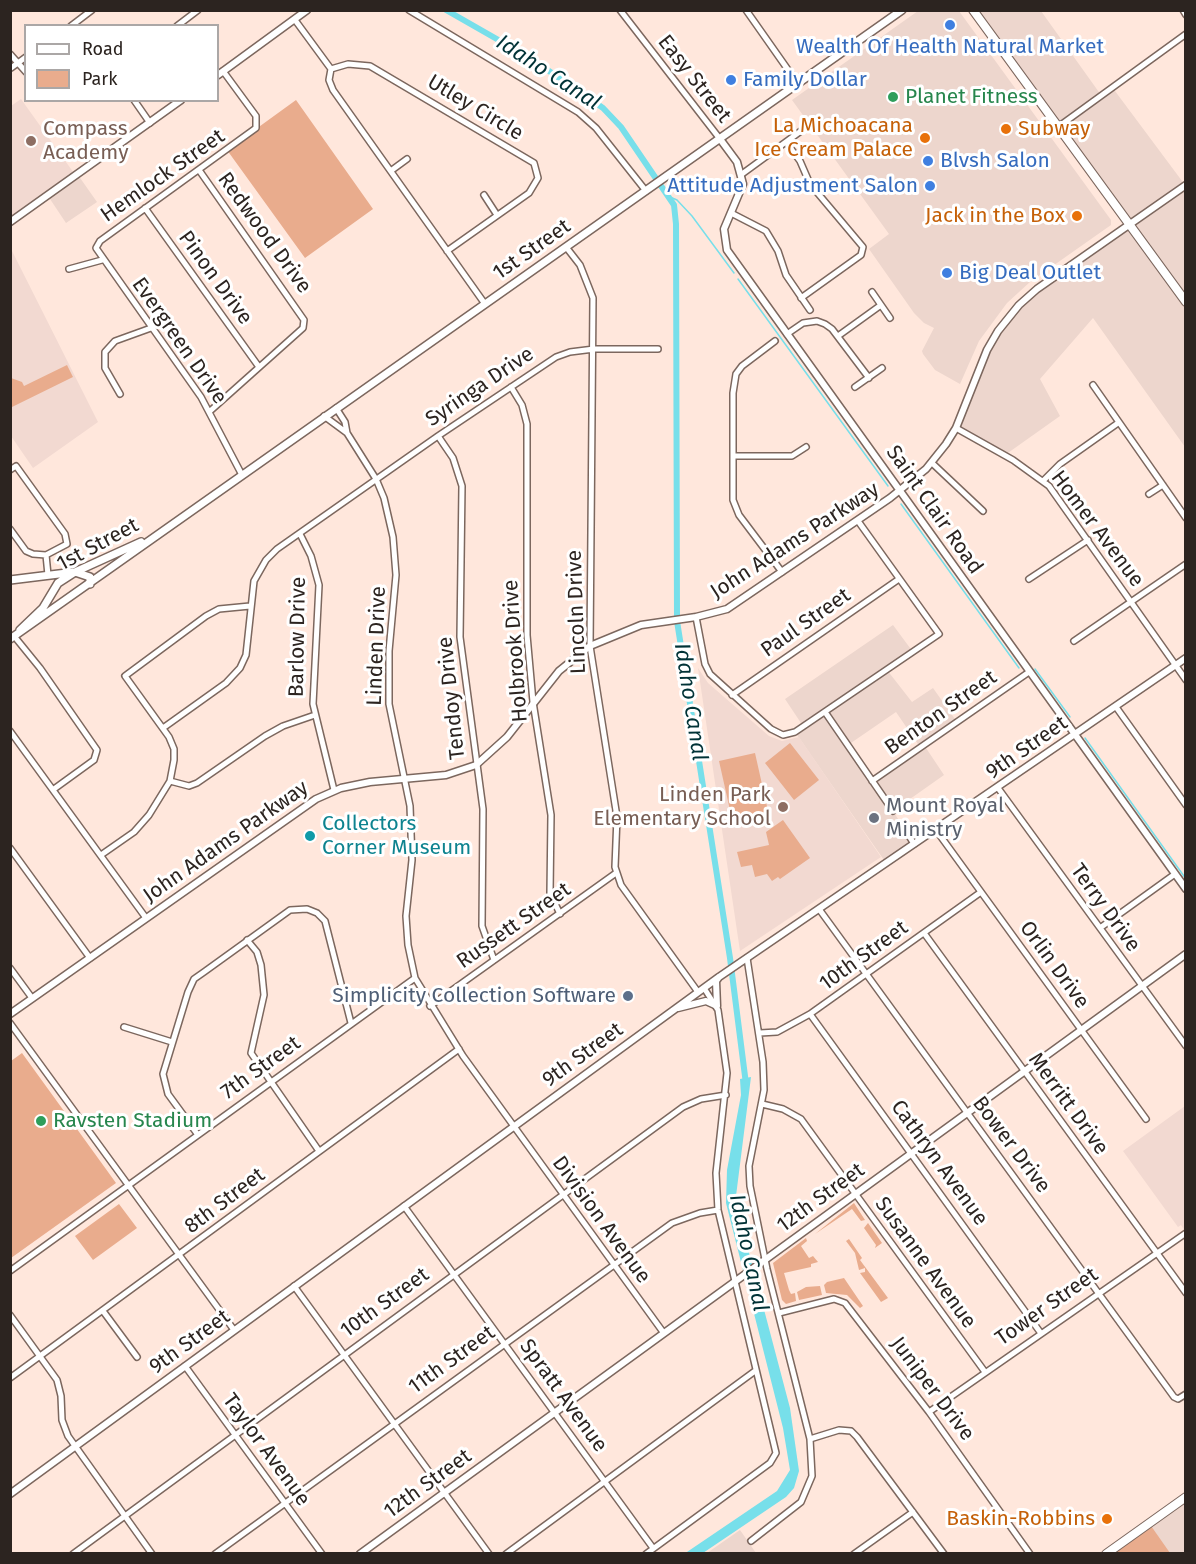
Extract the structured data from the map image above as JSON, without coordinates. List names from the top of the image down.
{
  "streets": {
    "main road": ["1st Street"],
    "street": [
      "Easy Street",
      "Utley Circle",
      "Hemlock Street",
      "Redwood Drive",
      "Pinon Drive",
      "Evergreen Drive",
      "Syringa Drive",
      "Saint Clair Road",
      "Homer Avenue",
      "John Adams Parkway",
      "Lincoln Drive",
      "Paul Street",
      "Barlow Drive",
      "Linden Drive",
      "Holbrook Drive",
      "Tendoy Drive",
      "Benton Street",
      "9th Street",
      "Terry Drive",
      "Russett Street",
      "10th Street",
      "Orlin Drive",
      "7th Street",
      "Merritt Drive",
      "Bower Drive",
      "Cathryn Avenue",
      "12th Street",
      "8th Street",
      "Division Avenue",
      "Susanne Avenue",
      "Tower Street",
      "11th Street",
      "Juniper Drive",
      "Spratt Avenue",
      "Taylor Avenue"
    ]
  },
  "crossings": [
    ["Easy Street", "1st Street"],
    ["Hemlock Street", "Redwood Drive"],
    ["Hemlock Street", "Pinon Drive"],
    ["Hemlock Street", "Evergreen Drive"],
    ["Redwood Drive", "Pinon Drive"],
    ["1st Street", "Evergreen Drive"],
    ["1st Street", "Lincoln Drive"],
    ["1st Street", "Linden Drive"],
    ["Syringa Drive", "Lincoln Drive"],
    ["Syringa Drive", "Barlow Drive"],
    ["Syringa Drive", "Linden Drive"],
    ["Syringa Drive", "Holbrook Drive"],
    ["Syringa Drive", "Tendoy Drive"],
    ["Saint Clair Road", "John Adams Parkway"],
    ["Saint Clair Road", "Benton Street"],
    ["Saint Clair Road", "9th Street"],
    ["Homer Avenue", "John Adams Parkway"],
    ["Homer Avenue", "9th Street"],
    ["John Adams Parkway", "Lincoln Drive"],
    ["John Adams Parkway", "Barlow Drive"],
    ["John Adams Parkway", "Linden Drive"],
    ["John Adams Parkway", "Holbrook Drive"],
    ["John Adams Parkway", "Tendoy Drive"],
    ["Lincoln Drive", "9th Street"],
    ["Lincoln Drive", "Russett Street"],
    ["Linden Drive", "9th Street"],
    ["Linden Drive", "Russett Street"],
    ["Linden Drive", "7th Street"],
    ["Linden Drive", "8th Street"],
    ["Linden Drive", "Division Avenue"],
    ["Holbrook Drive", "Russett Street"],
    ["Tendoy Drive", "Russett Street"],
    ["9th Street", "Terry Drive"],
    ["9th Street", "Orlin Drive"],
    ["9th Street", "Bower Drive"],
    ["9th Street", "Division Avenue"],
    ["9th Street", "Spratt Avenue"],
    ["9th Street", "Taylor Avenue"],
    ["Terry Drive", "12th Street"],
    ["10th Street", "Orlin Drive"],
    ["10th Street", "Merritt Drive"],
    ["10th Street", "Bower Drive"],
    ["10th Street", "Cathryn Avenue"],
    ["10th Street", "Division Avenue"],
    ["10th Street", "Spratt Avenue"],
    ["10th Street", "Taylor Avenue"],
    ["Orlin Drive", "12th Street"],
    ["Merritt Drive", "12th Street"],
    ["Merritt Drive", "Tower Street"],
    ["Bower Drive", "12th Street"],
    ["Bower Drive", "Tower Street"],
    ["Cathryn Avenue", "12th Street"],
    ["Cathryn Avenue", "Tower Street"],
    ["12th Street", "Division Avenue"],
    ["12th Street", "Susanne Avenue"],
    ["12th Street", "Spratt Avenue"],
    ["Division Avenue", "11th Street"],
    ["Susanne Avenue", "Tower Street"],
    ["Tower Street", "Juniper Drive"],
    ["11th Street", "Spratt Avenue"],
    ["11th Street", "Taylor Avenue"]
  ],
  "water": ["Idaho Canal"],
  "places": [
    "Wealth Of Health Natural Market",
    "Family Dollar",
    "Planet Fitness",
    "Subway",
    "La Michoacana Ice Cream Palace",
    "Compass Academy",
    "Blvsh Salon",
    "Attitude Adjustment Salon",
    "Jack in the Box",
    "Big Deal Outlet",
    "Linden Park Elementary School",
    "Mount Royal Ministry",
    "Collectors Corner Museum",
    "Simplicity Collection Software",
    "Ravsten Stadium",
    "Baskin-Robbins"
  ],
  "legend": ["Road", "Park"]
}
